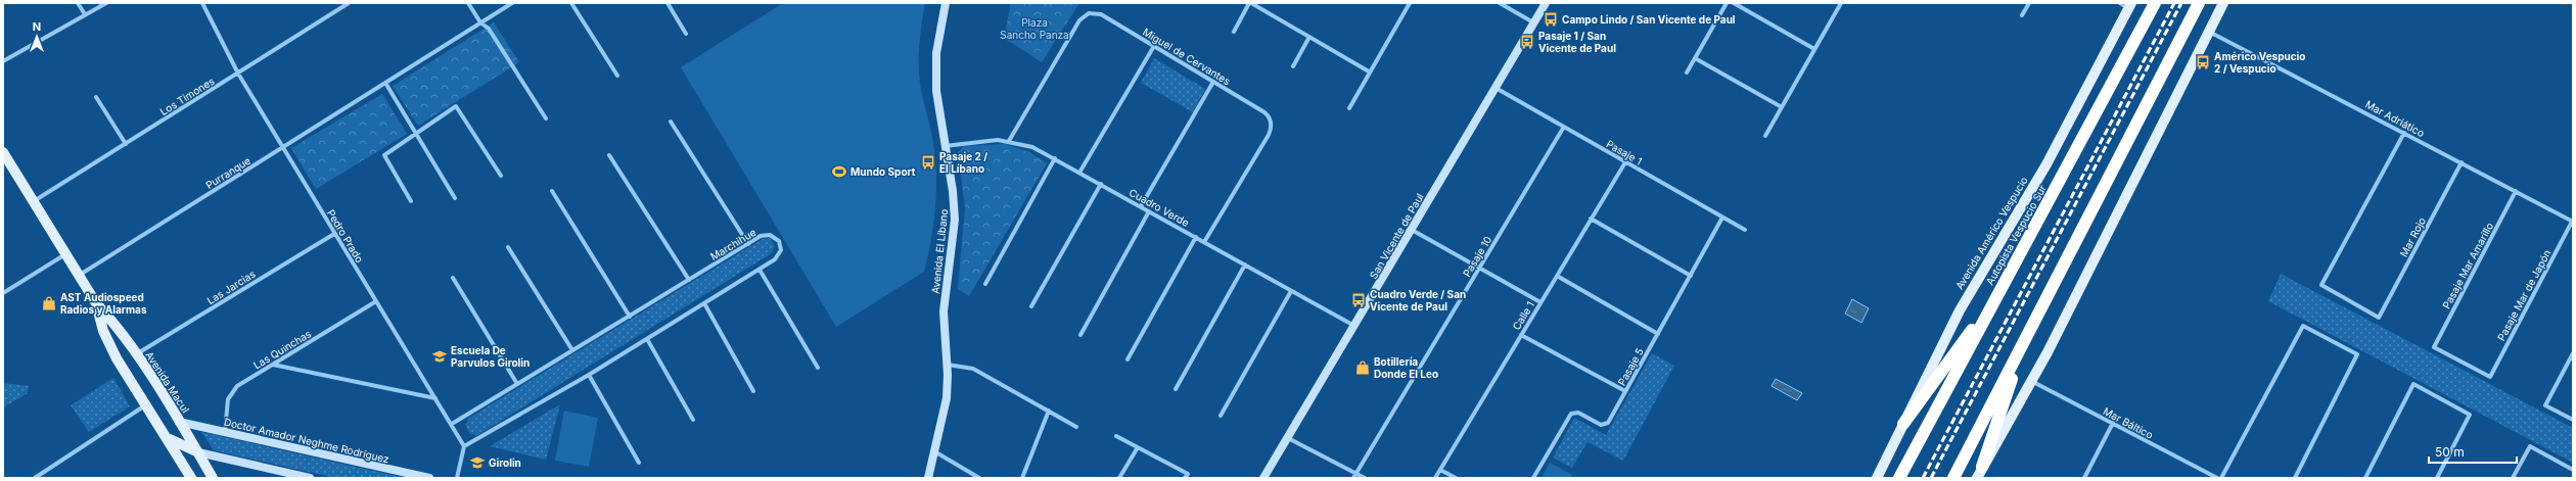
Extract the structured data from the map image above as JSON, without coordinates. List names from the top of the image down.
{
  "streets": {
    "highway": ["Autopista Vespucio Sur"],
    "main road": [
      "Avenida Américo Vespucio",
      "San Vicente de Paul",
      "Avenida El Líbano",
      "Avenida Macul",
      "Doctor Amador Neghme Rodríguez"
    ],
    "street": [
      "Miguel de Cervantes",
      "Los Timones",
      "Mar Adriático",
      "Pasaje 1",
      "Purranque",
      "Cuadro Verde",
      "Pedro Prado",
      "Mar Rojo",
      "Marchihue",
      "Pasaje 10",
      "Pasaje Mar Amarillo",
      "Las Jarcias",
      "Pasaje Mar de Japón",
      "Calle 1",
      "Las Quinchas",
      "Pasaje 5",
      "Mar Báltico"
    ]
  },
  "crossings": [
    ["Miguel de Cervantes", "Cuadro Verde"],
    ["Los Timones", "Pedro Prado"],
    ["Los Timones", "Avenida Macul"],
    ["Mar Adriático", "Mar Rojo"],
    ["Mar Adriático", "Pasaje Mar Amarillo"],
    ["Mar Adriático", "Pasaje Mar de Japón"],
    ["Pasaje 1", "San Vicente de Paul"],
    ["Pasaje 1", "Pasaje 10"],
    ["Pasaje 1", "Calle 1"],
    ["Pasaje 1", "Pasaje 5"],
    ["Purranque", "Pedro Prado"],
    ["Purranque", "Avenida Macul"],
    ["Cuadro Verde", "San Vicente de Paul"],
    ["Cuadro Verde", "Avenida El Líbano"],
    ["Pedro Prado", "Marchihue"],
    ["Pedro Prado", "Las Jarcias"],
    ["Pedro Prado", "Las Quinchas"],
    ["Pasaje Mar Amarillo", "Pasaje Mar de Japón"],
    ["Las Jarcias", "Avenida Macul"],
    ["Las Quinchas", "Doctor Amador Neghme Rodríguez"],
    ["Avenida Macul", "Doctor Amador Neghme Rodríguez"]
  ],
  "parks": ["Plaza Sancho Panza"],
  "places": {
    "bus stop": [
      "Campo Lindo / San Vicente de Paul",
      "Pasaje 1 / San Vicente de Paul",
      "Américo Vespucio 2 / Vespucio",
      "Pasaje 2 / El Líbano",
      "Cuadro Verde / San Vicente de Paul"
    ],
    "sports": ["Mundo Sport"],
    "shop": ["AST Audiospeed Radios y Alarmas", "Botillería Donde El Leo"],
    "school or university": ["Escuela De Parvulos Girolin", "Girolin"]
  },
  "scale_bar": "50 m",
  "north": "top"
}
